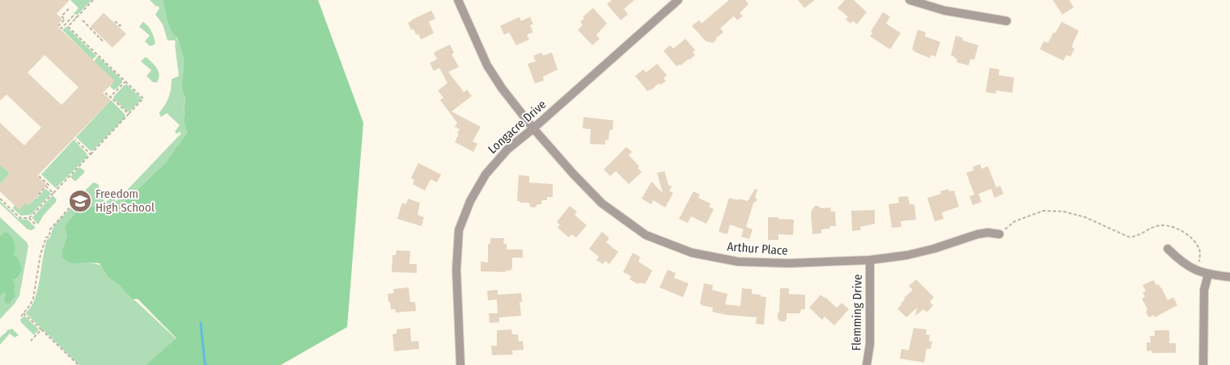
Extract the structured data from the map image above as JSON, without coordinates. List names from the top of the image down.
{
  "streets": {
    "street": ["Longacre Drive", "Arthur Place", "Flemming Drive"]
  },
  "crossings": [
    ["Longacre Drive", "Arthur Place"],
    ["Arthur Place", "Flemming Drive"]
  ],
  "places": {
    "school or university": ["Freedom High School"]
  }
}
